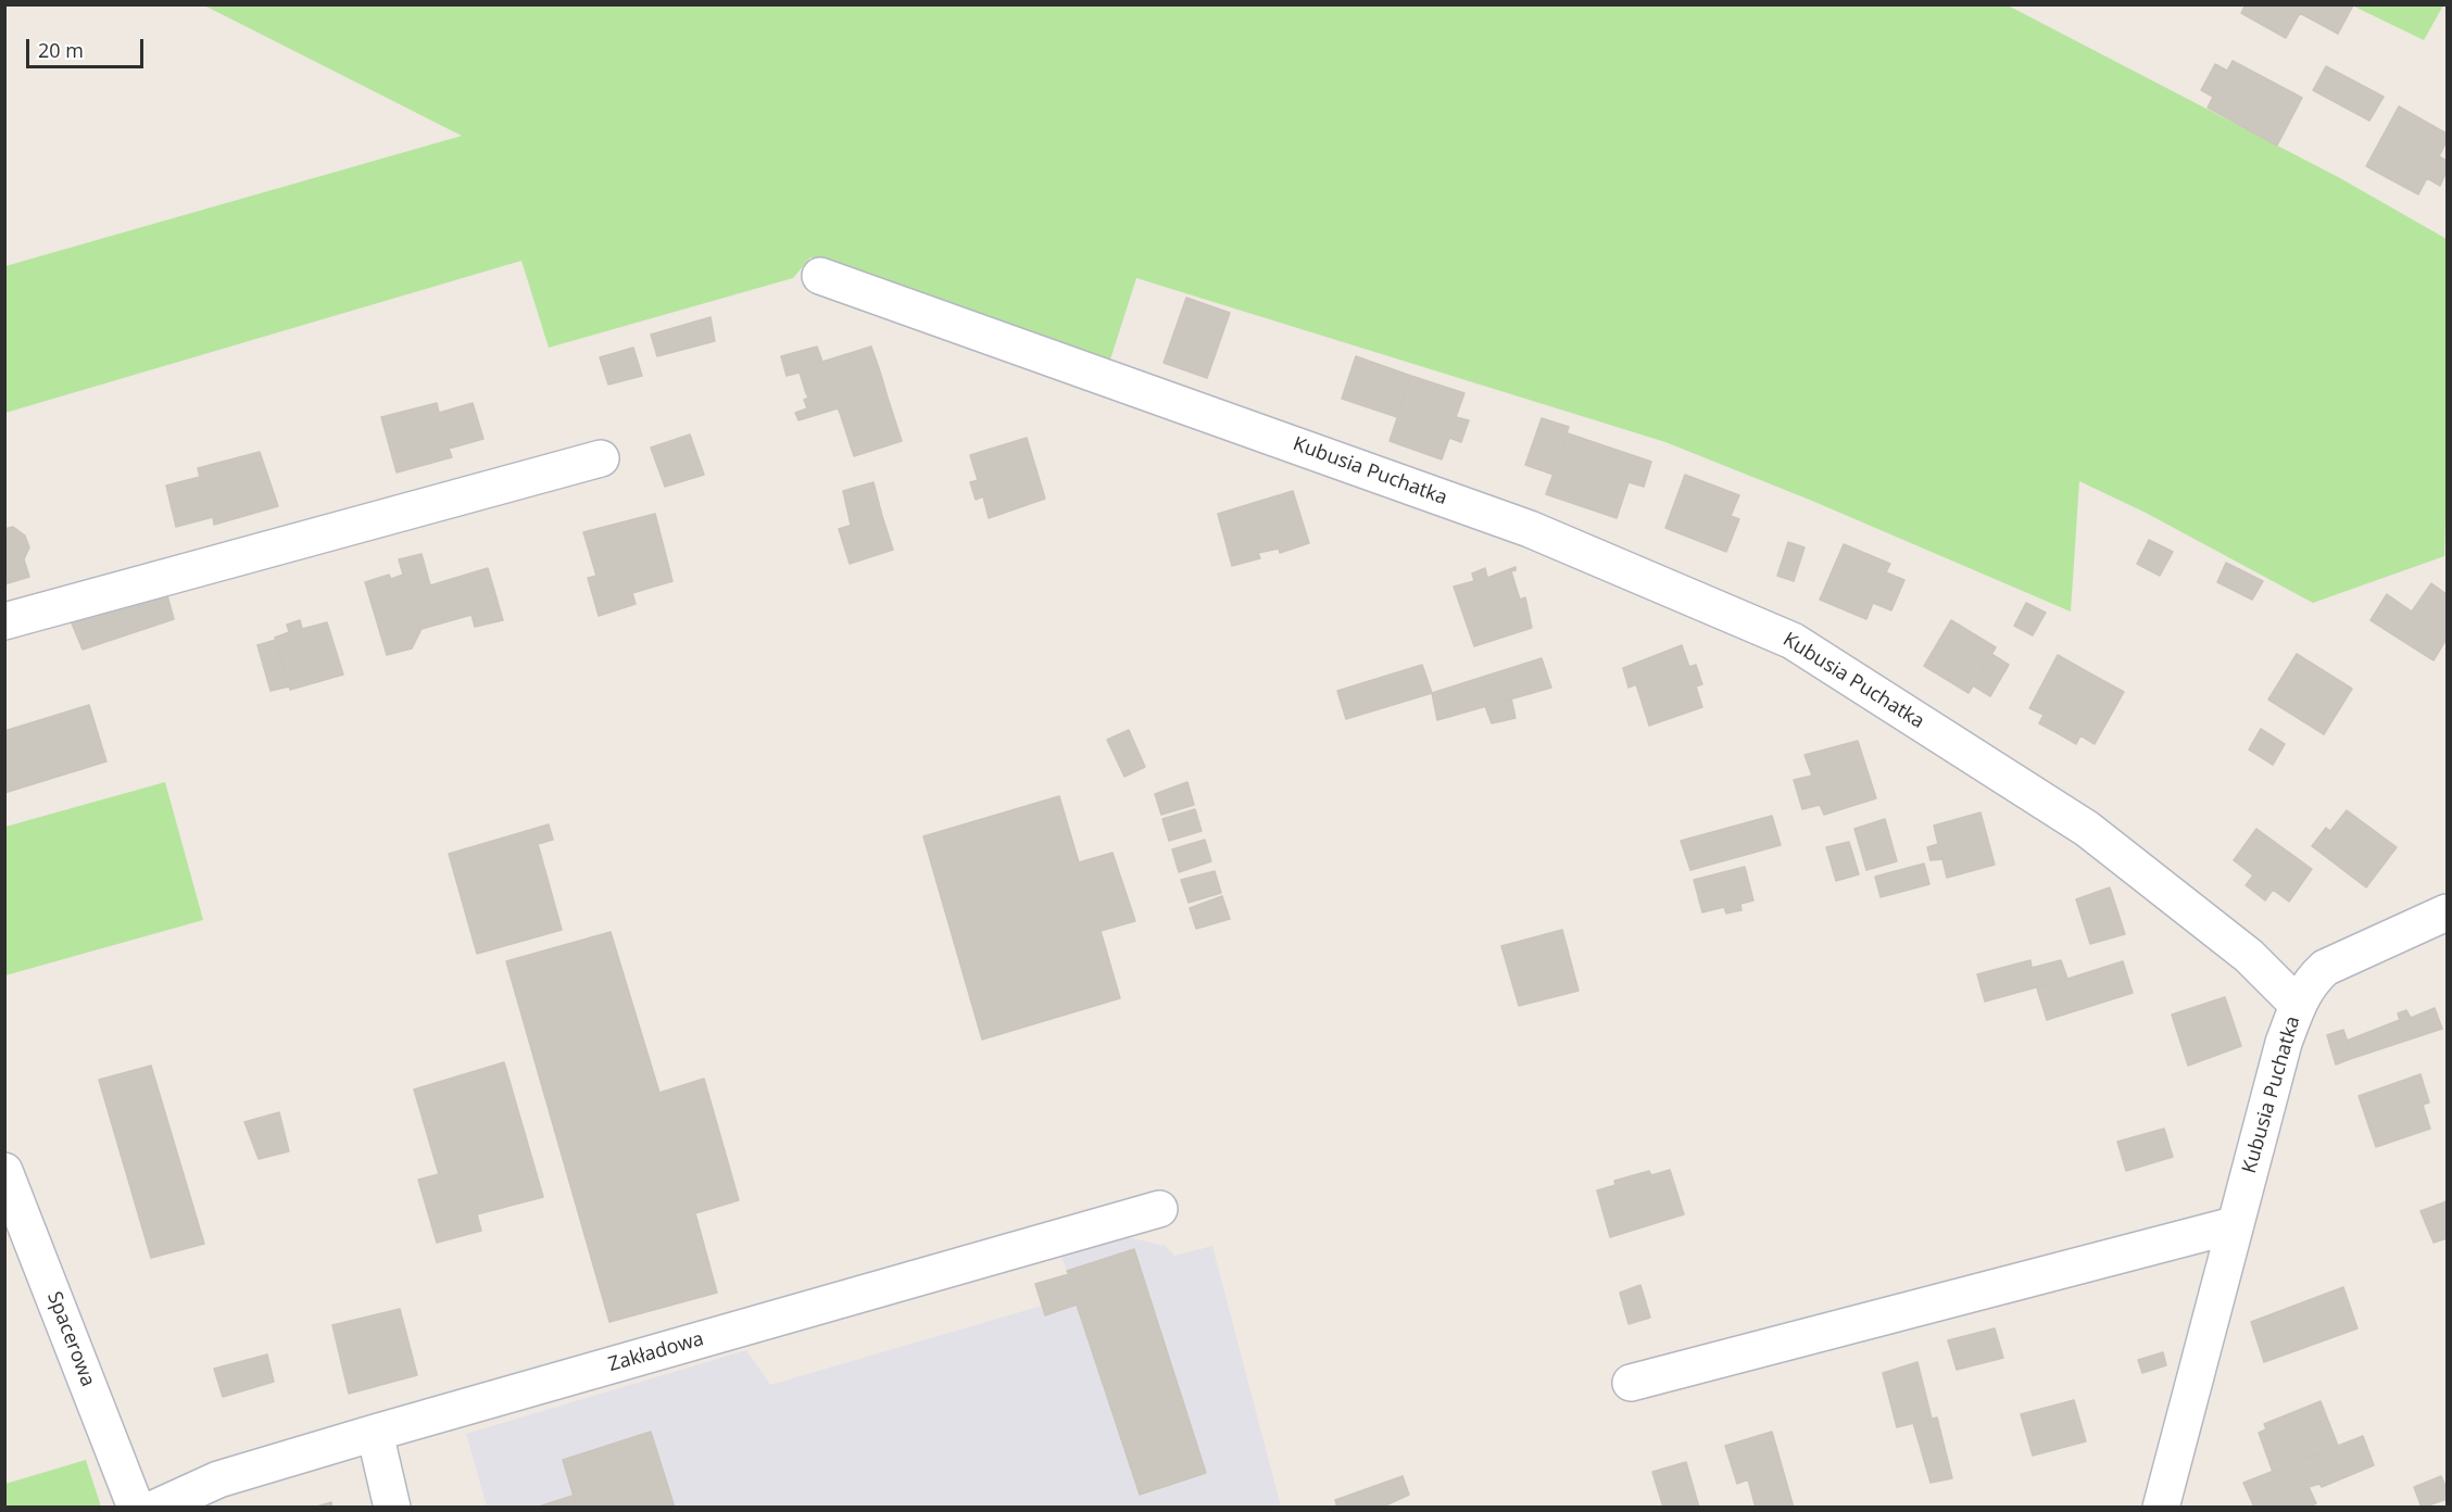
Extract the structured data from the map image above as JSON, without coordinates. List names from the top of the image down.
{
  "streets": {
    "street": ["Kubusia Puchatka", "Spacerowa", "Zakładowa"]
  },
  "scale_bar": "20 m"
}
